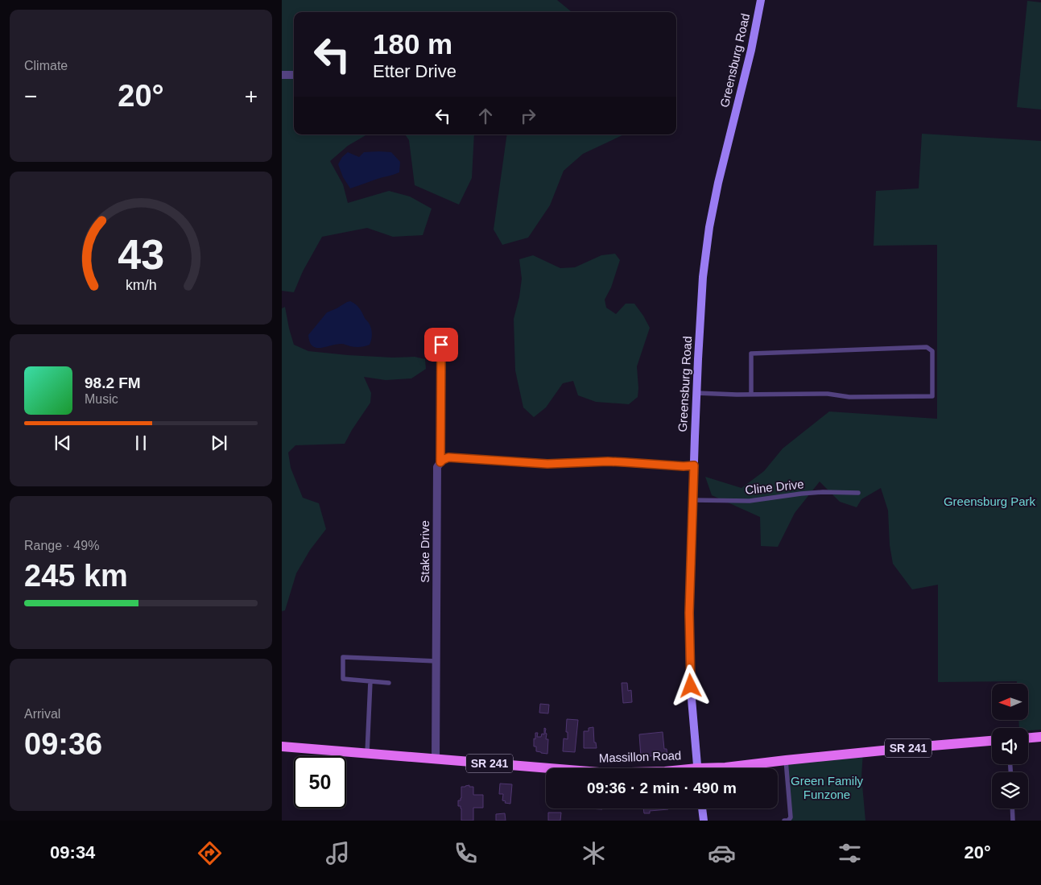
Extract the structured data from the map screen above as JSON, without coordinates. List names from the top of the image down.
{
  "streets": {
    "main road": ["Greensburg Road", "SR 241", "Massillon Road"],
    "street": ["Stake Drive"],
    "lane": ["Cline Drive"]
  },
  "crossings": [
    ["Greensburg Road", "Cline Drive"],
    ["Stake Drive", "Massillon Road"]
  ],
  "parks": ["Greensburg Park", "Green Family Funzone"],
  "north": "left",
  "page": {
    "tile": [
      "Climate",
      ["Range · 49%", "245 km"],
      ["Arrival", "09:36"]
    ],
    "turn": ["180 m", "Etter Drive"],
    "heat": ["−", "20°", "+"],
    "song": ["98.2 FM", "Music"],
    "limit": "50",
    "trip": "09:36 · 2 min · 490 m",
    "tabs": ["09:34", "20°"],
    "gauge": ["43", "km/h"]
  }
}
